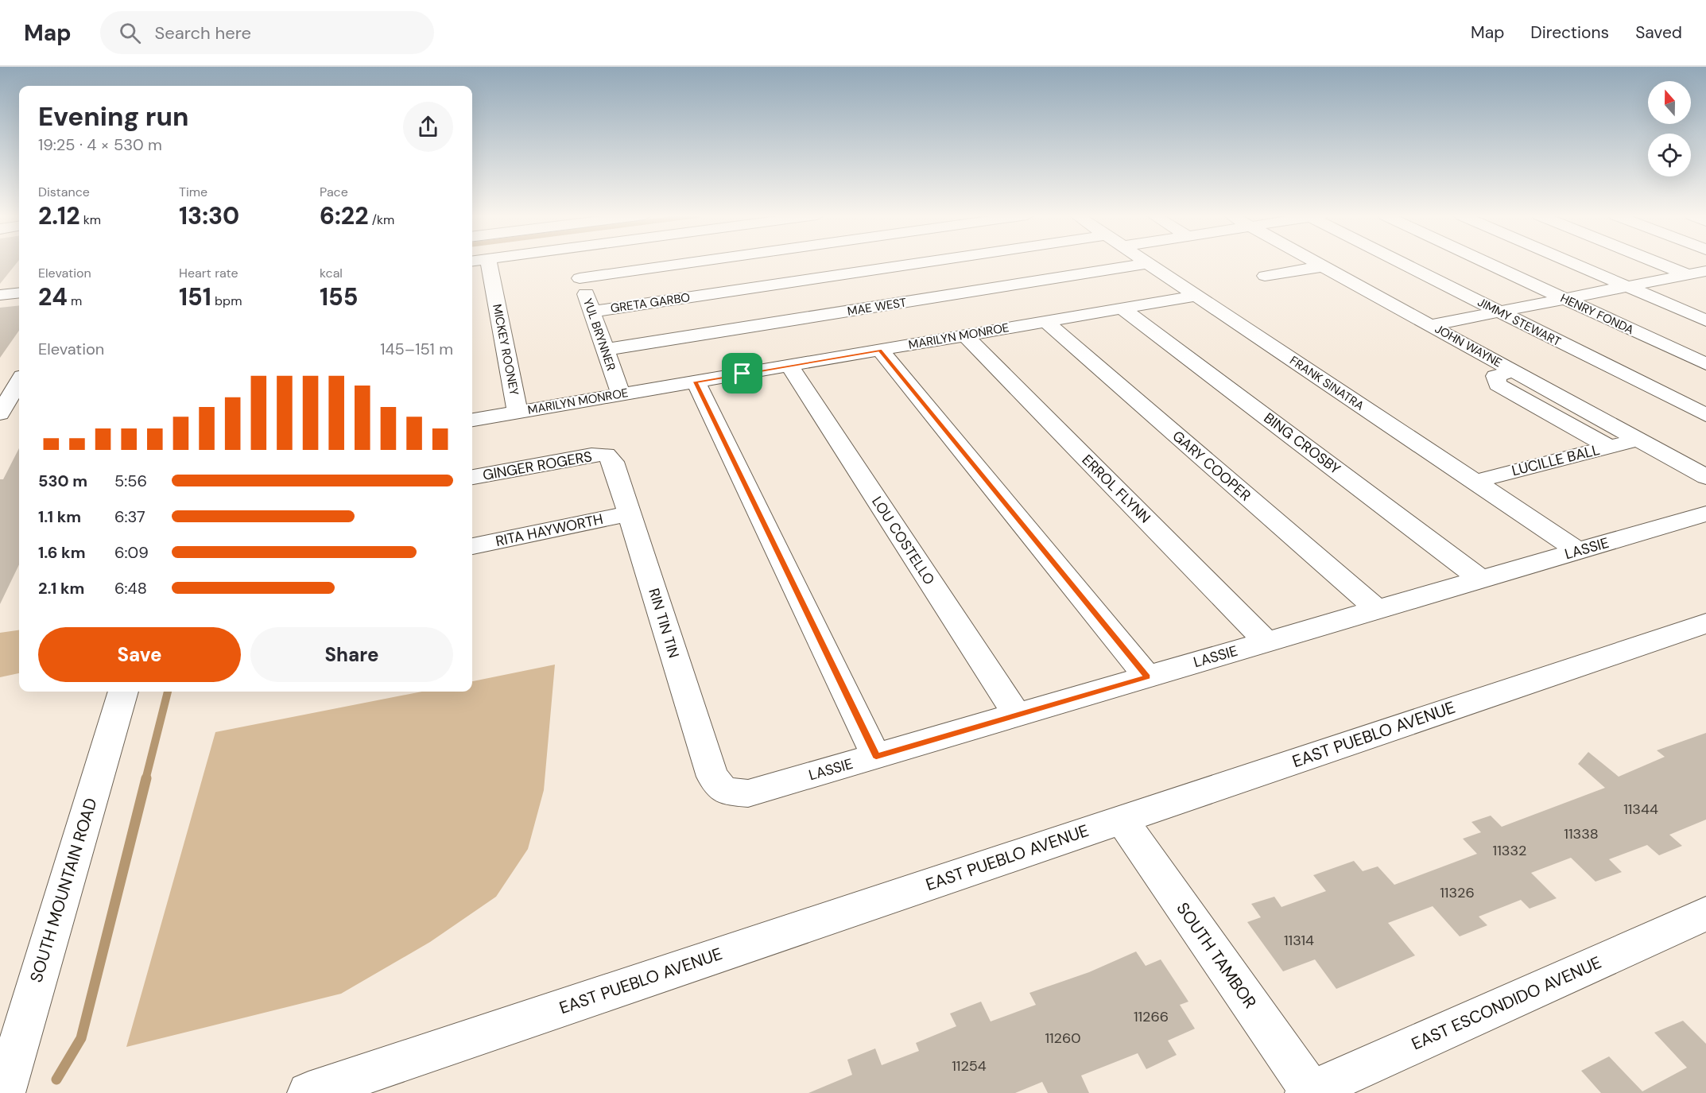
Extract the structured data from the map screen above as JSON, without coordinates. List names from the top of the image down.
{
  "streets": {
    "street": [
      "GRETA GARBO",
      "MAE WEST",
      "HENRY FONDA",
      "JIMMY STEWART",
      "YUL BRYNNER",
      "MARILYN MONROE",
      "JOHN WAYNE",
      "MICKEY ROONEY",
      "FRANK SINATRA",
      "BING CROSBY",
      "LUCILLE BALL",
      "GINGER ROGERS",
      "GARY COOPER",
      "ERROL FLYNN",
      "RITA HAYWORTH",
      "LOU COSTELLO",
      "LASSIE",
      "RIN TIN TIN",
      "EAST PUEBLO AVENUE",
      "SOUTH MOUNTAIN ROAD",
      "SOUTH TAMBOR",
      "EAST ESCONDIDO AVENUE"
    ]
  },
  "crossings": [
    ["GRETA GARBO", "YUL BRYNNER"],
    ["MAE WEST", "YUL BRYNNER"],
    ["MAE WEST", "FRANK SINATRA"],
    ["YUL BRYNNER", "MARILYN MONROE"],
    ["MARILYN MONROE", "MICKEY ROONEY"],
    ["MARILYN MONROE", "FRANK SINATRA"],
    ["MARILYN MONROE", "BING CROSBY"],
    ["MARILYN MONROE", "GARY COOPER"],
    ["MARILYN MONROE", "ERROL FLYNN"],
    ["MARILYN MONROE", "LOU COSTELLO"],
    ["JOHN WAYNE", "LUCILLE BALL"],
    ["FRANK SINATRA", "LUCILLE BALL"],
    ["FRANK SINATRA", "LASSIE"],
    ["BING CROSBY", "LASSIE"],
    ["GINGER ROGERS", "RIN TIN TIN"],
    ["GARY COOPER", "LASSIE"],
    ["ERROL FLYNN", "LASSIE"],
    ["RITA HAYWORTH", "RIN TIN TIN"],
    ["LOU COSTELLO", "LASSIE"],
    ["LASSIE", "RIN TIN TIN"],
    ["EAST PUEBLO AVENUE", "SOUTH TAMBOR"],
    ["SOUTH TAMBOR", "EAST ESCONDIDO AVENUE"]
  ],
  "house_numbers": [
    "11344",
    "11338",
    "11332",
    "11326",
    "11314",
    "11266",
    "11260",
    "11254"
  ],
  "north": "top",
  "page": {
    "header": "Map",
    "search": "Search here",
    "nav": ["Map", "Directions", "Saved"],
    "heading": ["Evening run", "19:25 · 4 × 530 m"],
    "stats": [
      ["Distance", "2.12 km"],
      ["Time", "13:30"],
      ["Pace", "6:22 /km"],
      ["Elevation", "24 m"],
      ["Heart rate", "151 bpm"],
      ["kcal", "155"]
    ],
    "chart": ["Elevation", "145–151 m"],
    "list": [
      {
        "name": "530 m",
        "note": "5:56"
      },
      {
        "name": "1.1 km",
        "note": "6:37"
      },
      {
        "name": "1.6 km",
        "note": "6:09"
      },
      {
        "name": "2.1 km",
        "note": "6:48"
      }
    ],
    "buttons": ["Save", "Share"]
  }
}
